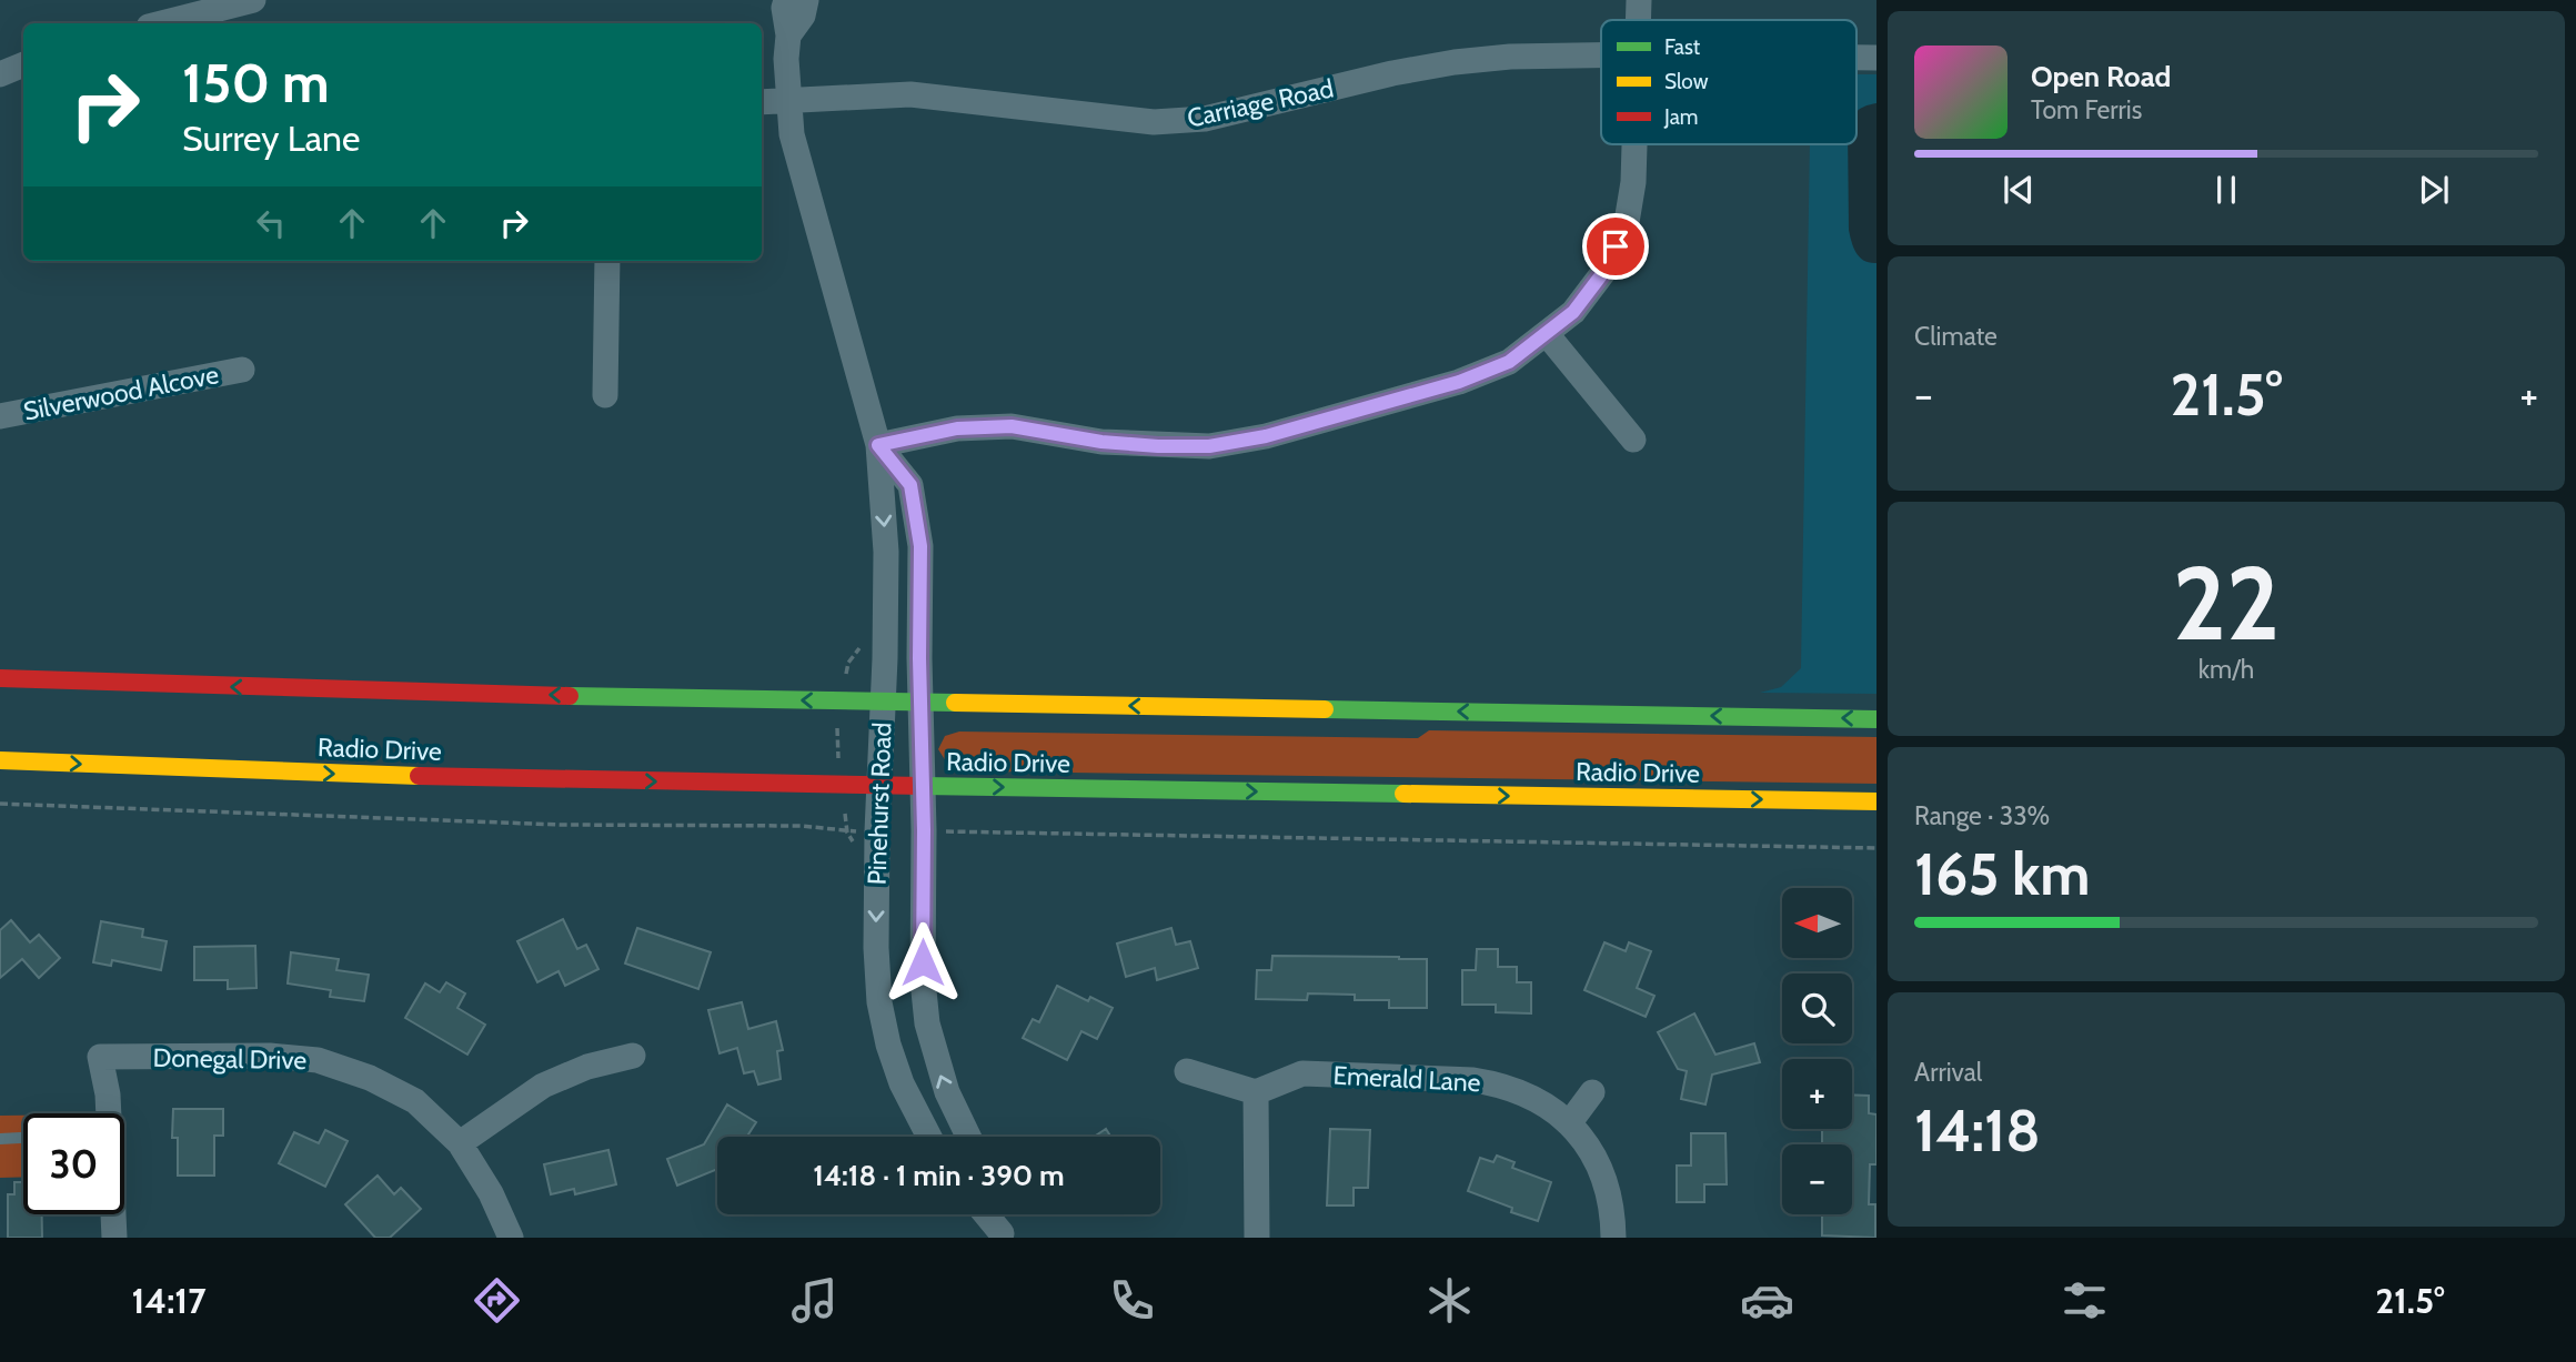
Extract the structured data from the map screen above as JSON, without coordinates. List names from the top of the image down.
{
  "streets": {
    "main road": ["Radio Drive"],
    "street": [
      "Carriage Road",
      "Silverwood Alcove",
      "Pinehurst Road",
      "Donegal Drive",
      "Emerald Lane"
    ]
  },
  "crossings": [
    ["Carriage Road", "Pinehurst Road"],
    ["Radio Drive", "Pinehurst Road"]
  ],
  "legend": ["Fast", "Slow", "Jam"],
  "north": "left",
  "page": {
    "turn": ["150 m", "Surrey Lane"],
    "song": ["Open Road", "Tom Ferris"],
    "tile": [
      "Climate",
      ["22", "km/h"],
      ["Range · 33%", "165 km"],
      ["Arrival", "14:18"]
    ],
    "heat": ["−", "21.5°", "+"],
    "map_buttons": ["+", "−"],
    "limit": "30",
    "trip": "14:18 · 1 min · 390 m",
    "tabs": ["14:17", "21.5°"]
  }
}
